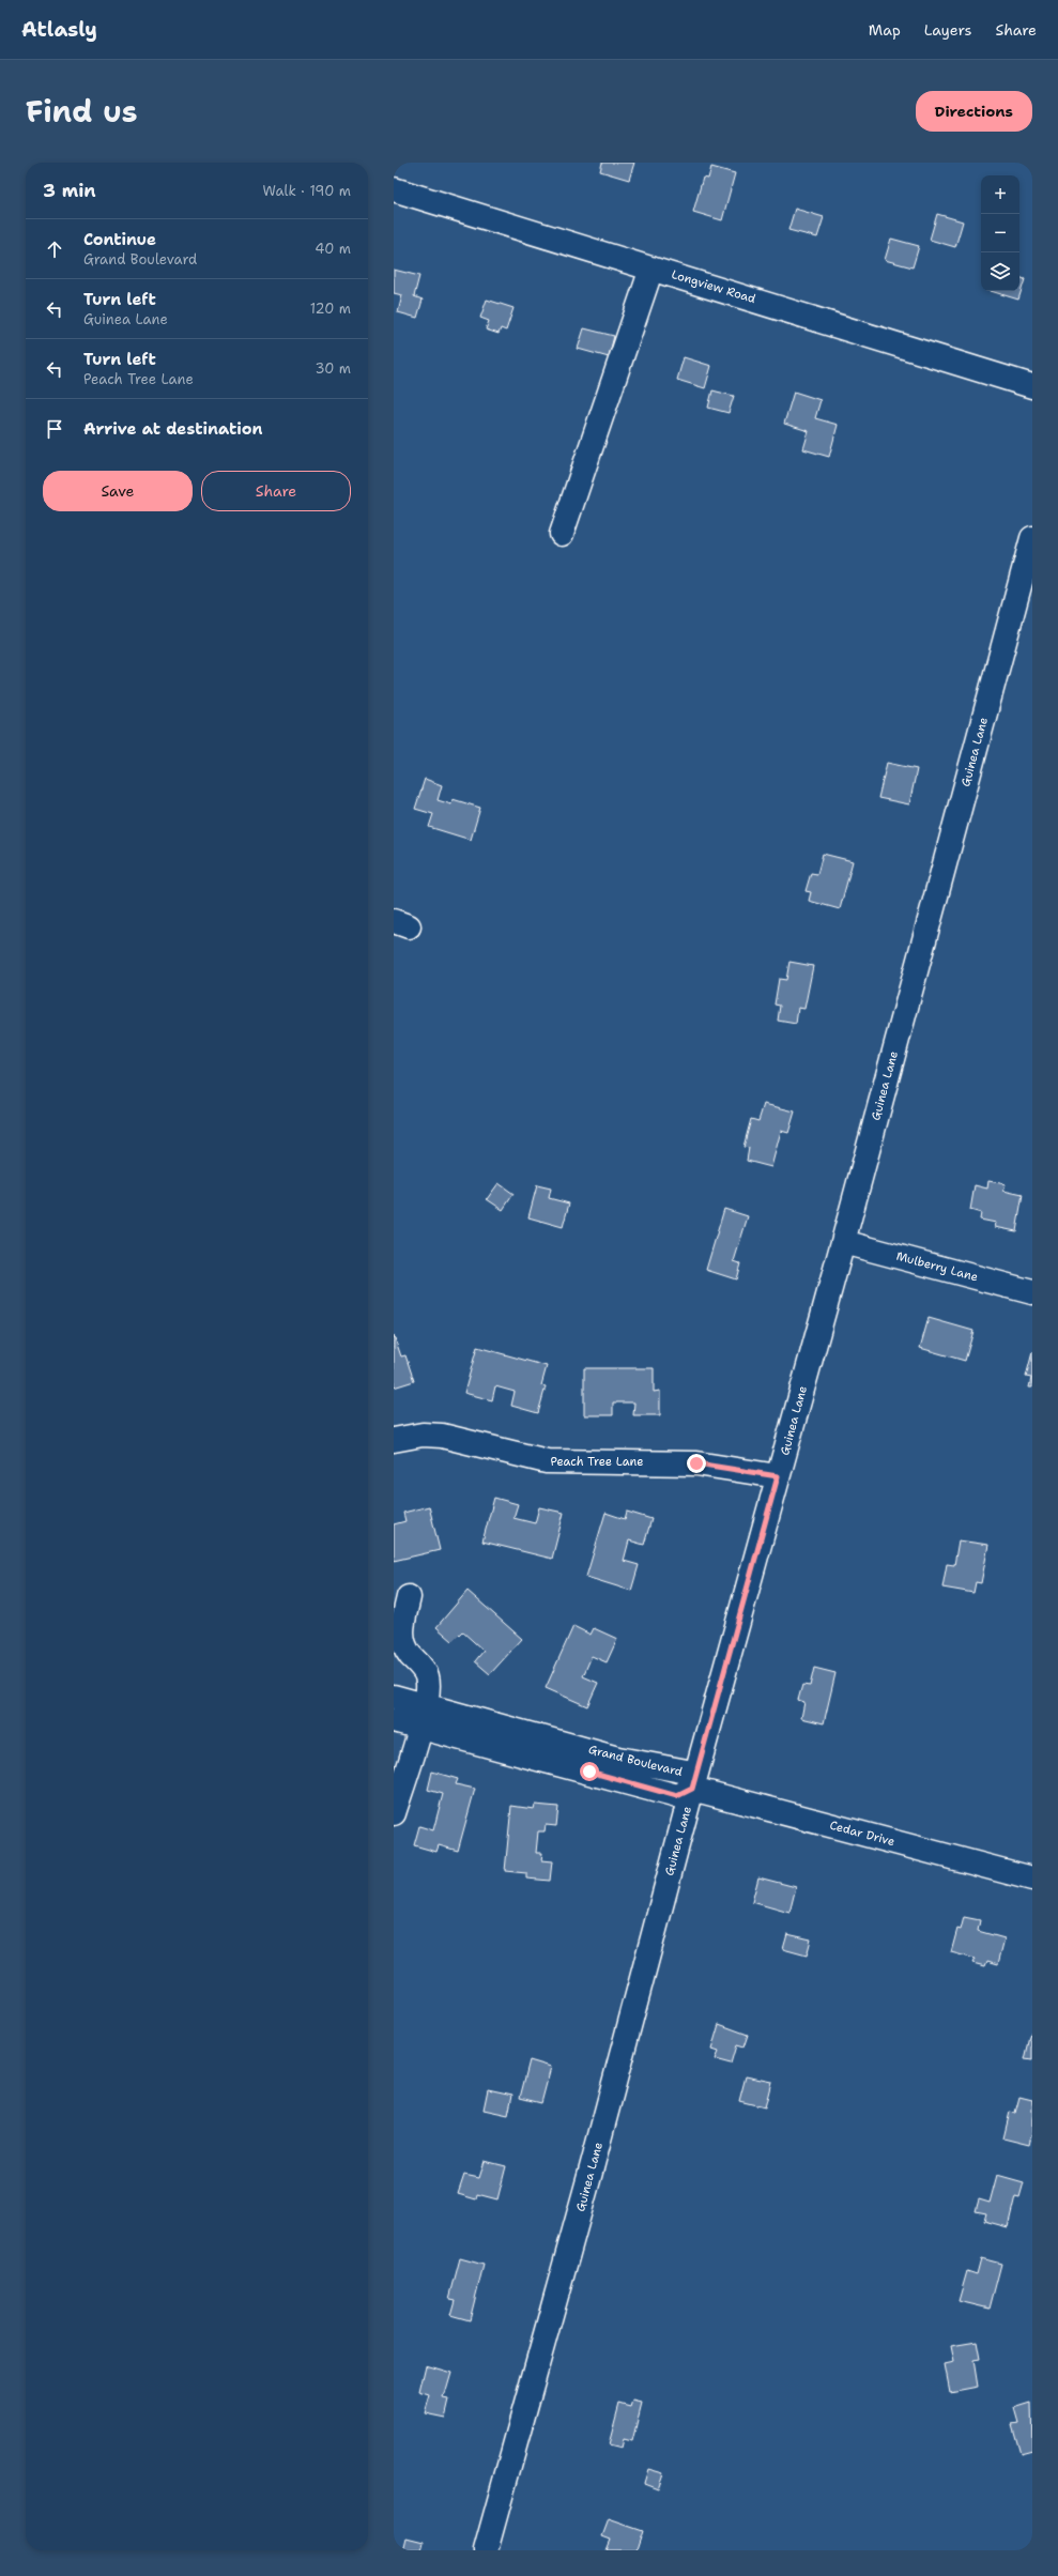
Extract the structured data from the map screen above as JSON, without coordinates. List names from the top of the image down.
{
  "streets": {
    "street": [
      "Longview Road",
      "Guinea Lane",
      "Mulberry Lane",
      "Peach Tree Lane",
      "Grand Boulevard",
      "Cedar Drive"
    ]
  },
  "crossings": [
    ["Guinea Lane", "Mulberry Lane"],
    ["Guinea Lane", "Peach Tree Lane"],
    ["Guinea Lane", "Grand Boulevard"],
    ["Guinea Lane", "Cedar Drive"],
    ["Grand Boulevard", "Cedar Drive"]
  ],
  "page": {
    "header": "Atlasly",
    "nav": ["Map", "Layers", "Share"],
    "title": "Find us",
    "buttons": [
      "Directions",
      ["Save", "Share"]
    ],
    "heading": ["3 min", "Walk · 190 m"],
    "map_buttons": ["+", "−"],
    "list": [
      ["Continue", "Grand Boulevard", "40 m"],
      ["Turn left", "Guinea Lane", "120 m"],
      ["Turn left", "Peach Tree Lane", "30 m"],
      "Arrive at destination"
    ]
  }
}
